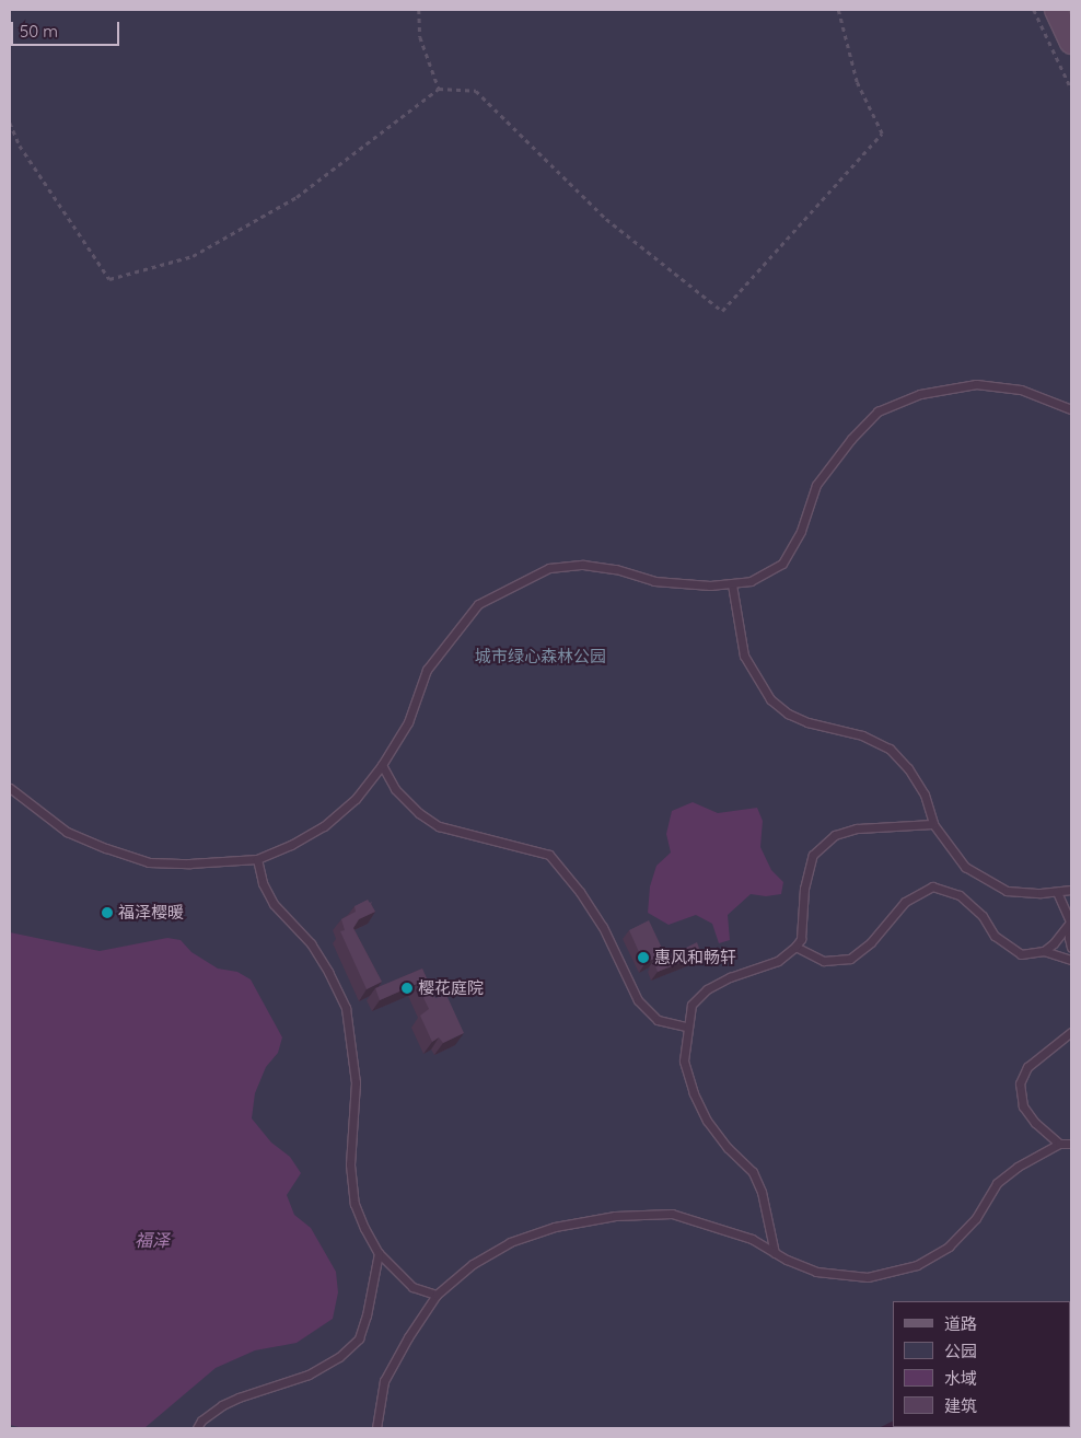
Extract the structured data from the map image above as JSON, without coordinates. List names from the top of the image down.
{
  "water": ["福泽"],
  "parks": ["城市绿心森林公园"],
  "places": ["福泽樱暖", "惠风和畅轩", "樱花庭院"],
  "legend": [
    "道路",
    "公园",
    "水域",
    "建筑"
  ],
  "scale_bar": "50 m"
}
